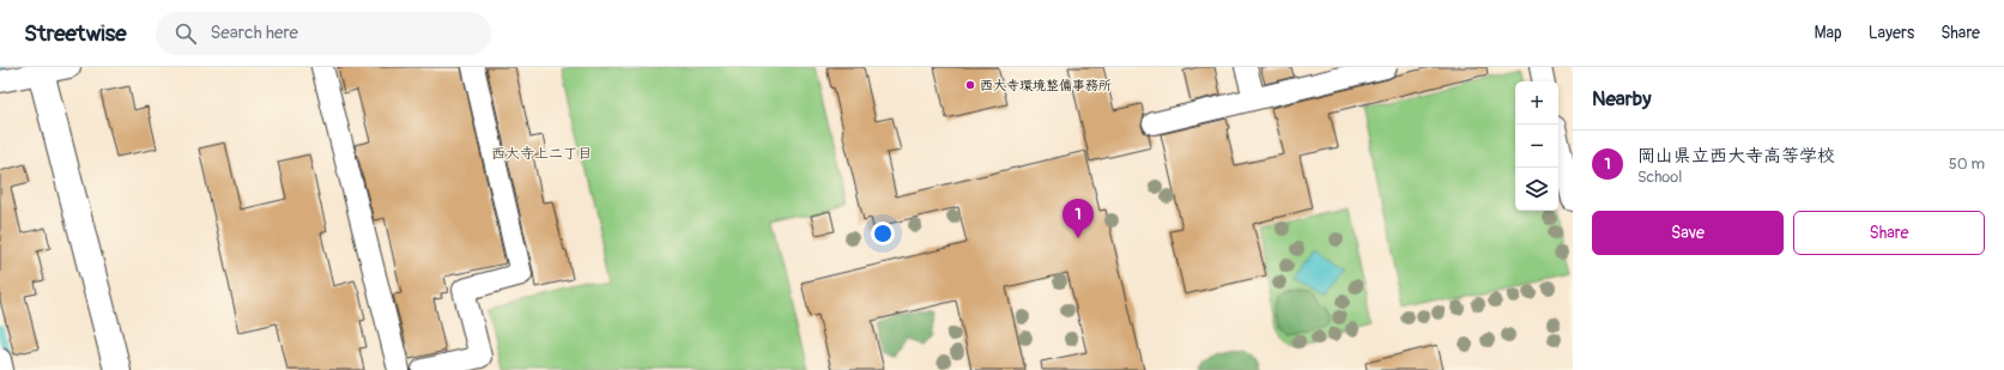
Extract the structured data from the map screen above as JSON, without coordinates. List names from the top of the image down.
{
  "districts": ["西大寺上二丁目"],
  "places": ["西大寺環境整備事務所"],
  "page": {
    "header": "Streetwise",
    "search": "Search here",
    "nav": ["Map", "Layers", "Share"],
    "heading": "Nearby",
    "map_buttons": ["+", "−"],
    "list": [
      {
        "mark": "1",
        "name": "岡山県立西大寺高等学校",
        "note": "School",
        "value": "50 m"
      }
    ],
    "buttons": ["Save", "Share"],
    "pins": "1"
  }
}
